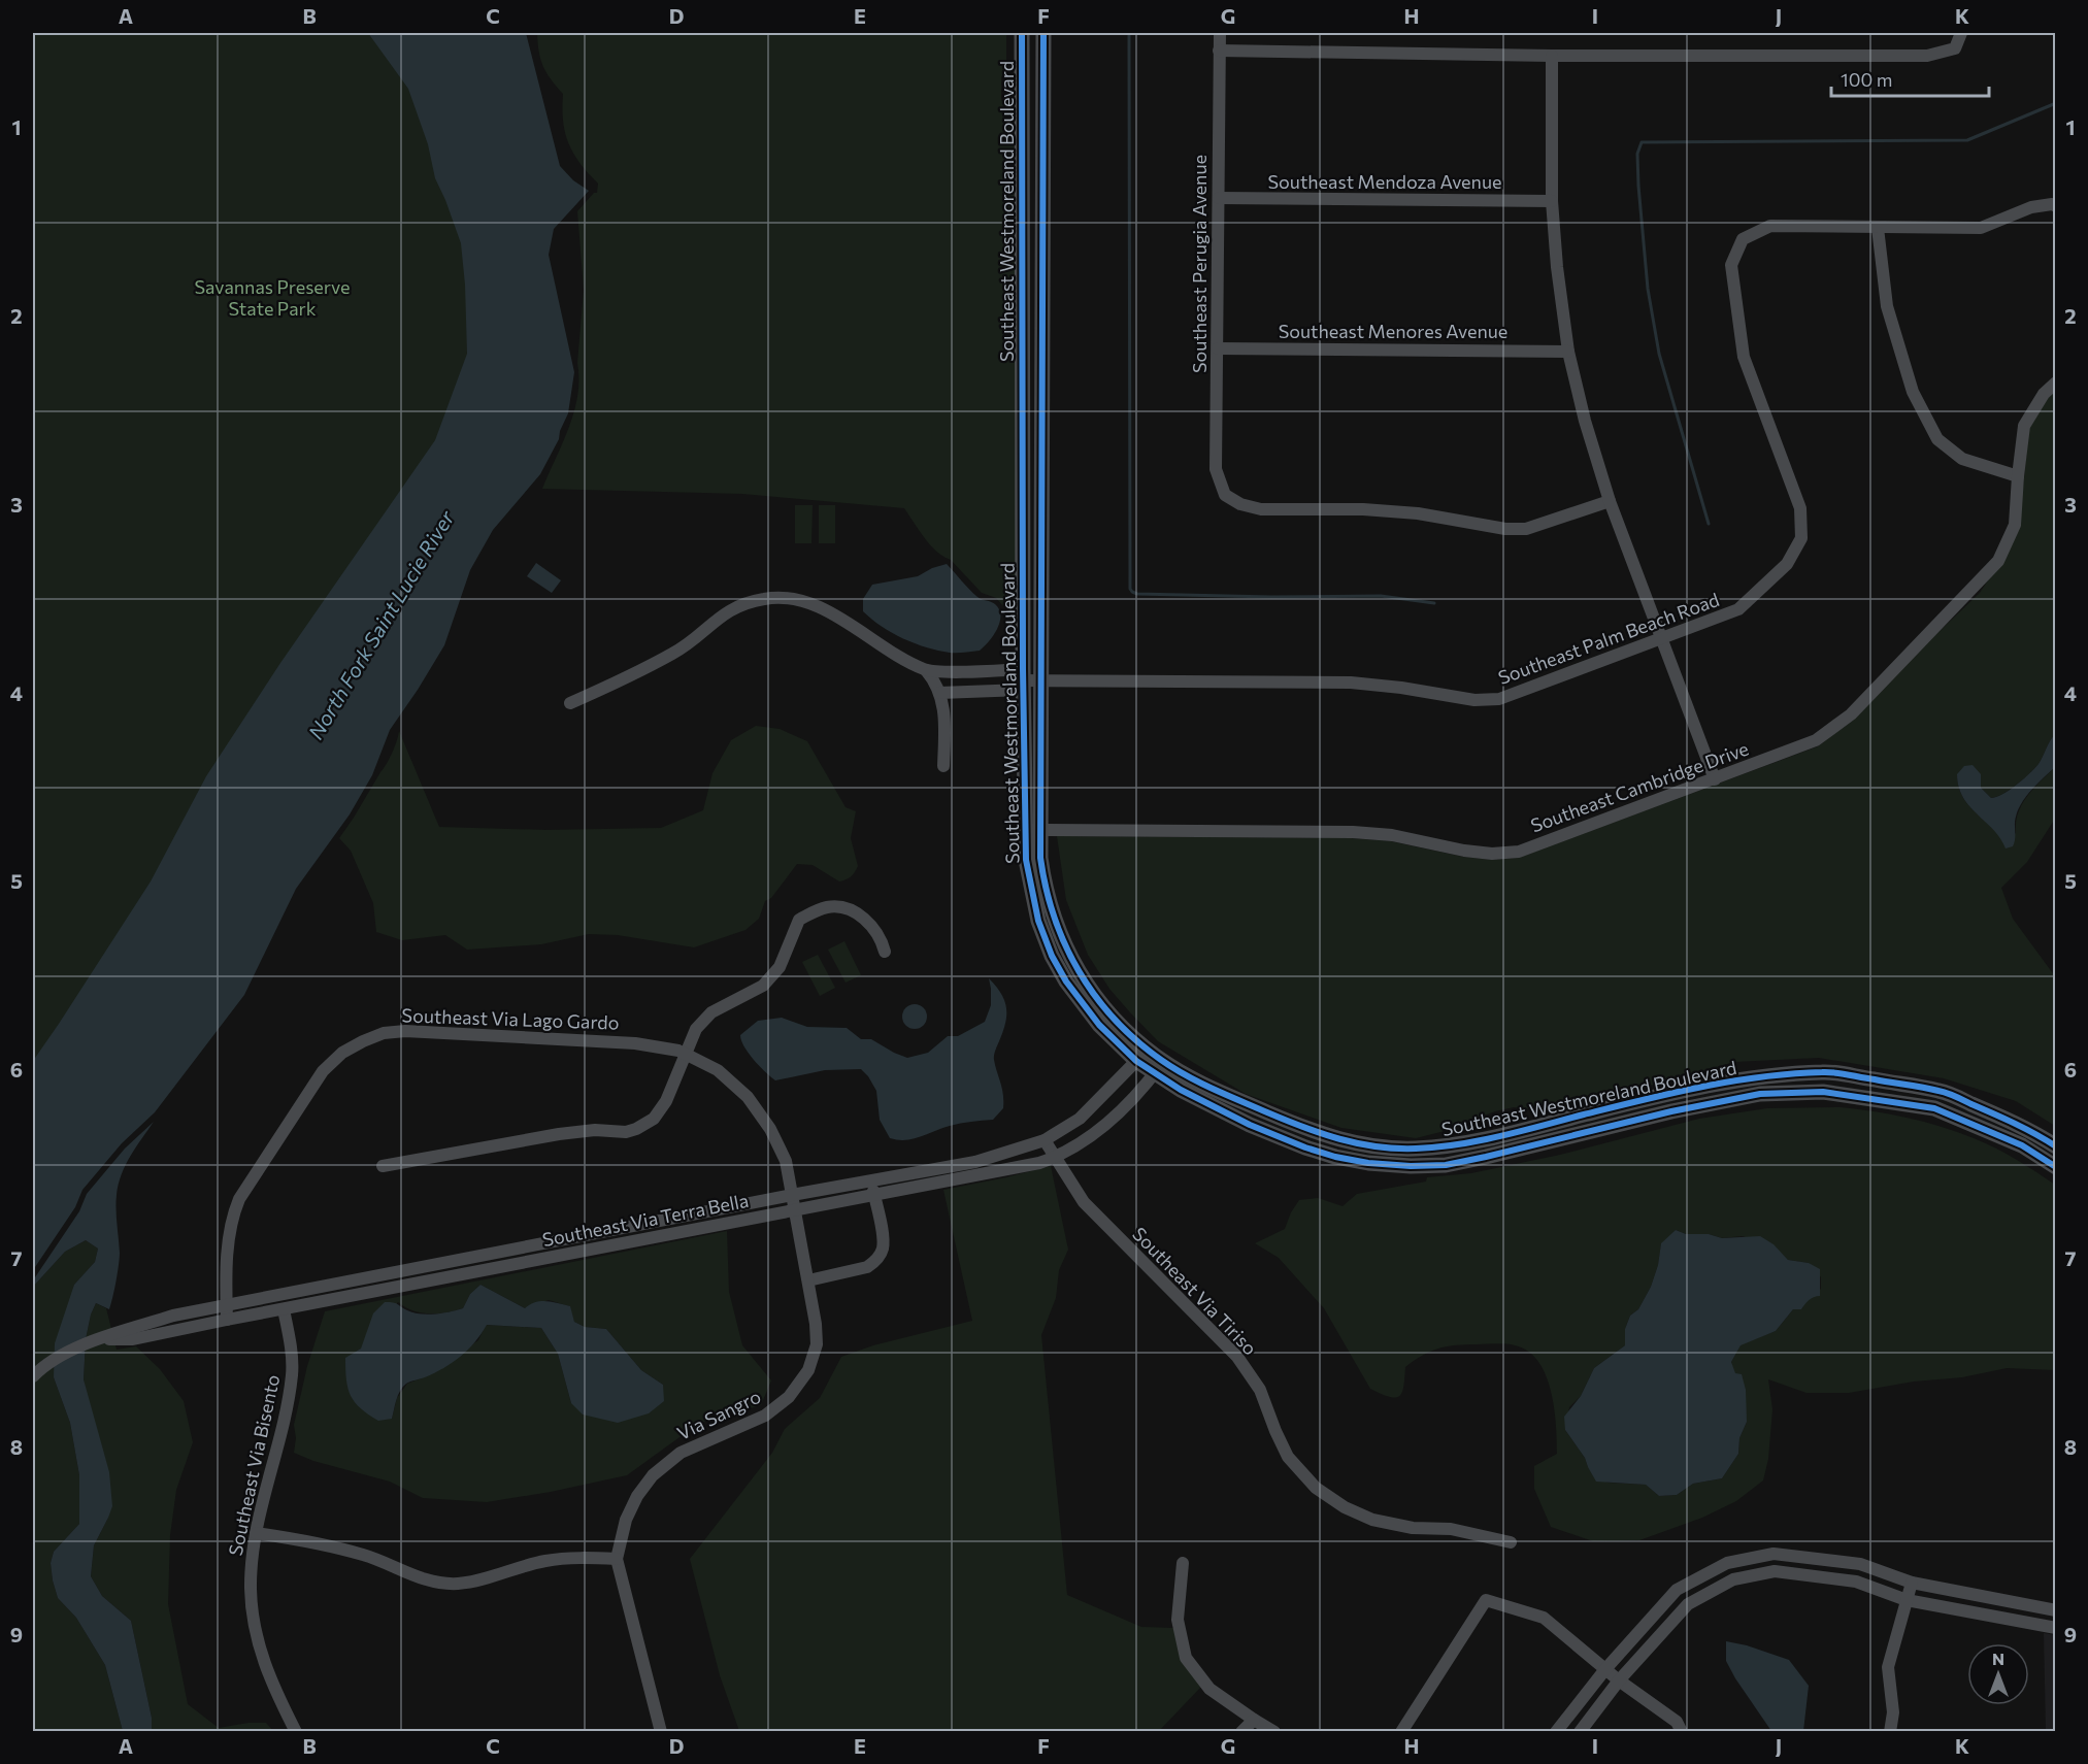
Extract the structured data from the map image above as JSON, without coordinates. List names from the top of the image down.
{
  "streets": {
    "street": [
      "Southeast Mendoza Avenue",
      "Southeast Westmoreland Boulevard",
      "Southeast Perugia Avenue",
      "Southeast Menores Avenue",
      "Southeast Palm Beach Road",
      "Southeast Cambridge Drive",
      "Southeast Via Lago Gardo",
      "Southeast Via Terra Bella",
      "Southeast Via Tiriso",
      "Via Sangro",
      "Southeast Via Bisento"
    ]
  },
  "crossings": [
    ["Southeast Mendoza Avenue", "Southeast Perugia Avenue"],
    ["Southeast Westmoreland Boulevard", "Southeast Palm Beach Road"],
    ["Southeast Westmoreland Boulevard", "Southeast Cambridge Drive"],
    ["Southeast Westmoreland Boulevard", "Southeast Via Terra Bella"],
    ["Southeast Perugia Avenue", "Southeast Menores Avenue"],
    ["Southeast Via Lago Gardo", "Southeast Via Terra Bella"],
    ["Southeast Via Lago Gardo", "Via Sangro"],
    ["Southeast Via Terra Bella", "Southeast Via Tiriso"],
    ["Southeast Via Terra Bella", "Via Sangro"],
    ["Southeast Via Terra Bella", "Southeast Via Bisento"]
  ],
  "water": ["North Fork Saint Lucie River"],
  "parks": ["Savannas Preserve State Park"],
  "scale_bar": "100 m",
  "north": "top",
  "grid": {
    "columns": [
      "A",
      "B",
      "C",
      "D",
      "E",
      "F",
      "G",
      "H",
      "I",
      "J",
      "K"
    ],
    "rows": [
      "1",
      "2",
      "3",
      "4",
      "5",
      "6",
      "7",
      "8",
      "9"
    ]
  }
}
